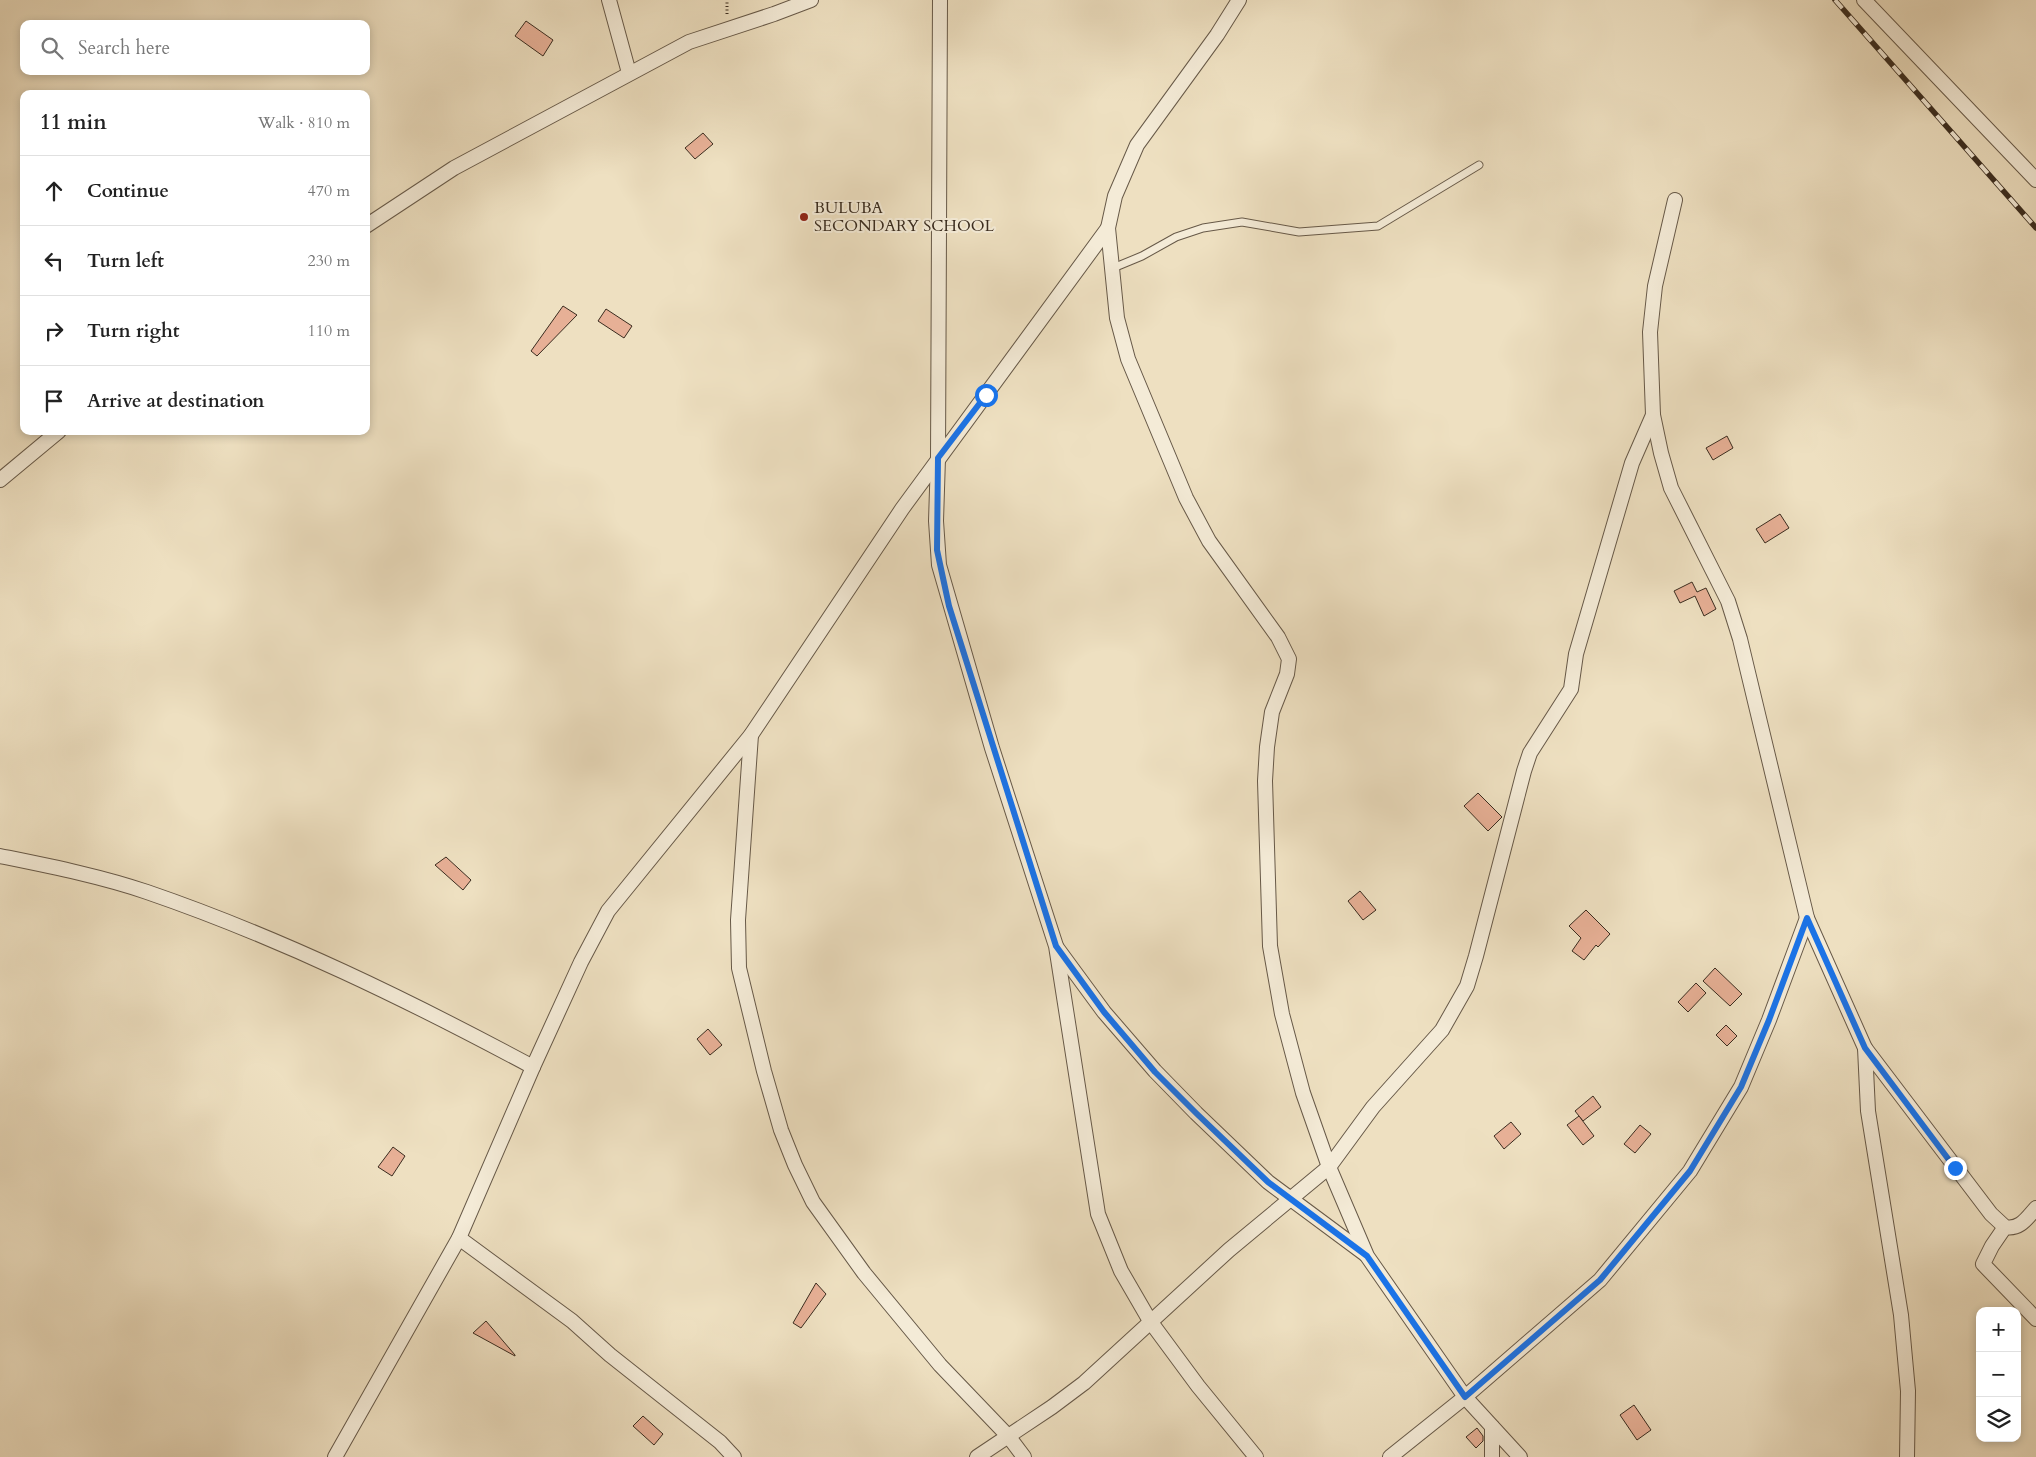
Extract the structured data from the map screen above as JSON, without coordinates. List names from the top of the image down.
{
  "places": ["BULUBA SECONDARY SCHOOL"],
  "page": {
    "search": "Search here",
    "heading": ["11 min", "Walk · 810 m"],
    "list": [
      ["Continue", "470 m"],
      ["Turn left", "230 m"],
      ["Turn right", "110 m"],
      "Arrive at destination"
    ],
    "map_buttons": ["+", "−"]
  }
}
